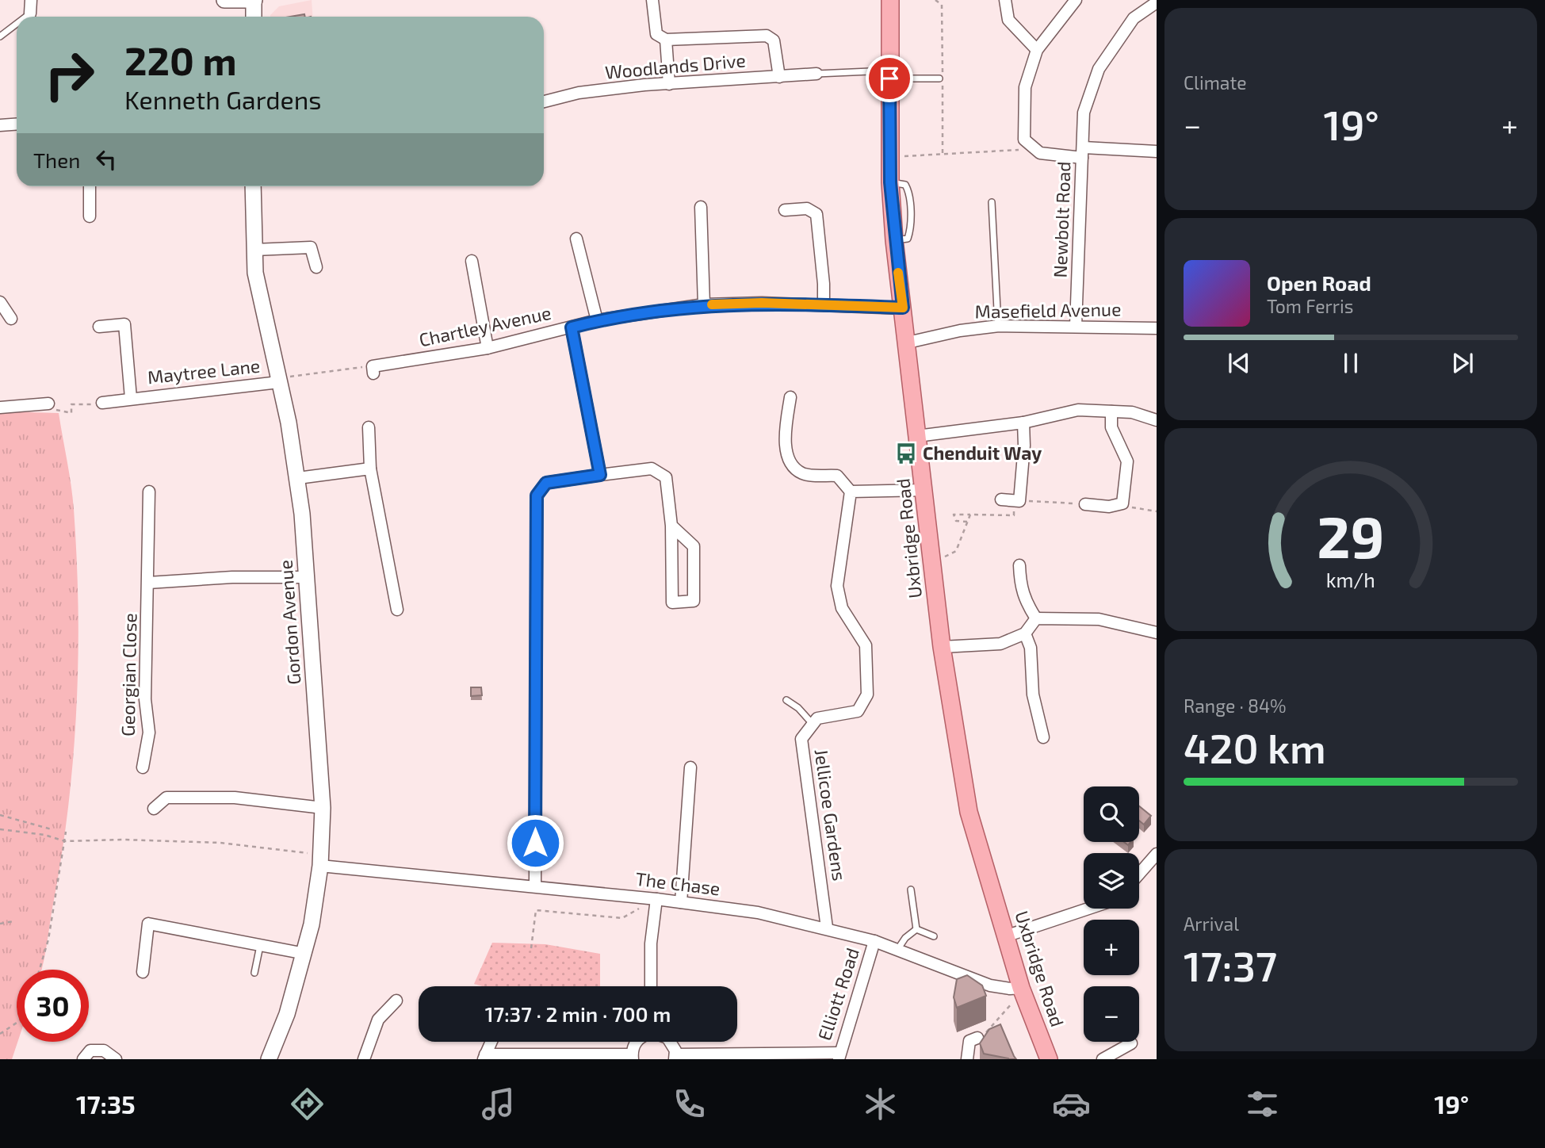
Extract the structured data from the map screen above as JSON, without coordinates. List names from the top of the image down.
{
  "streets": {
    "main road": ["Uxbridge Road"],
    "street": [
      "Woodlands Drive",
      "Newbolt Road",
      "Masefield Avenue",
      "Chartley Avenue",
      "Maytree Lane",
      "Gordon Avenue",
      "Georgian Close",
      "Jellicoe Gardens",
      "The Chase",
      "Elliott Road"
    ]
  },
  "crossings": [
    ["Newbolt Road", "Masefield Avenue"],
    ["Masefield Avenue", "Uxbridge Road"],
    ["Chartley Avenue", "Uxbridge Road"],
    ["Maytree Lane", "Gordon Avenue"],
    ["Uxbridge Road", "The Chase"],
    ["Gordon Avenue", "The Chase"],
    ["Jellicoe Gardens", "The Chase"],
    ["The Chase", "Elliott Road"]
  ],
  "places": {
    "bus stop": ["Chenduit Way"]
  },
  "page": {
    "tile": [
      "Climate",
      ["Range · 84%", "420 km"],
      ["Arrival", "17:37"]
    ],
    "turn": ["220 m", "Kenneth Gardens"],
    "heat": ["−", "19°", "+"],
    "then": "Then",
    "song": ["Open Road", "Tom Ferris"],
    "map_buttons": ["+", "−"],
    "limit": "30",
    "trip": "17:37 · 2 min · 700 m",
    "tabs": ["17:35", "19°"],
    "gauge": ["29", "km/h"]
  }
}
